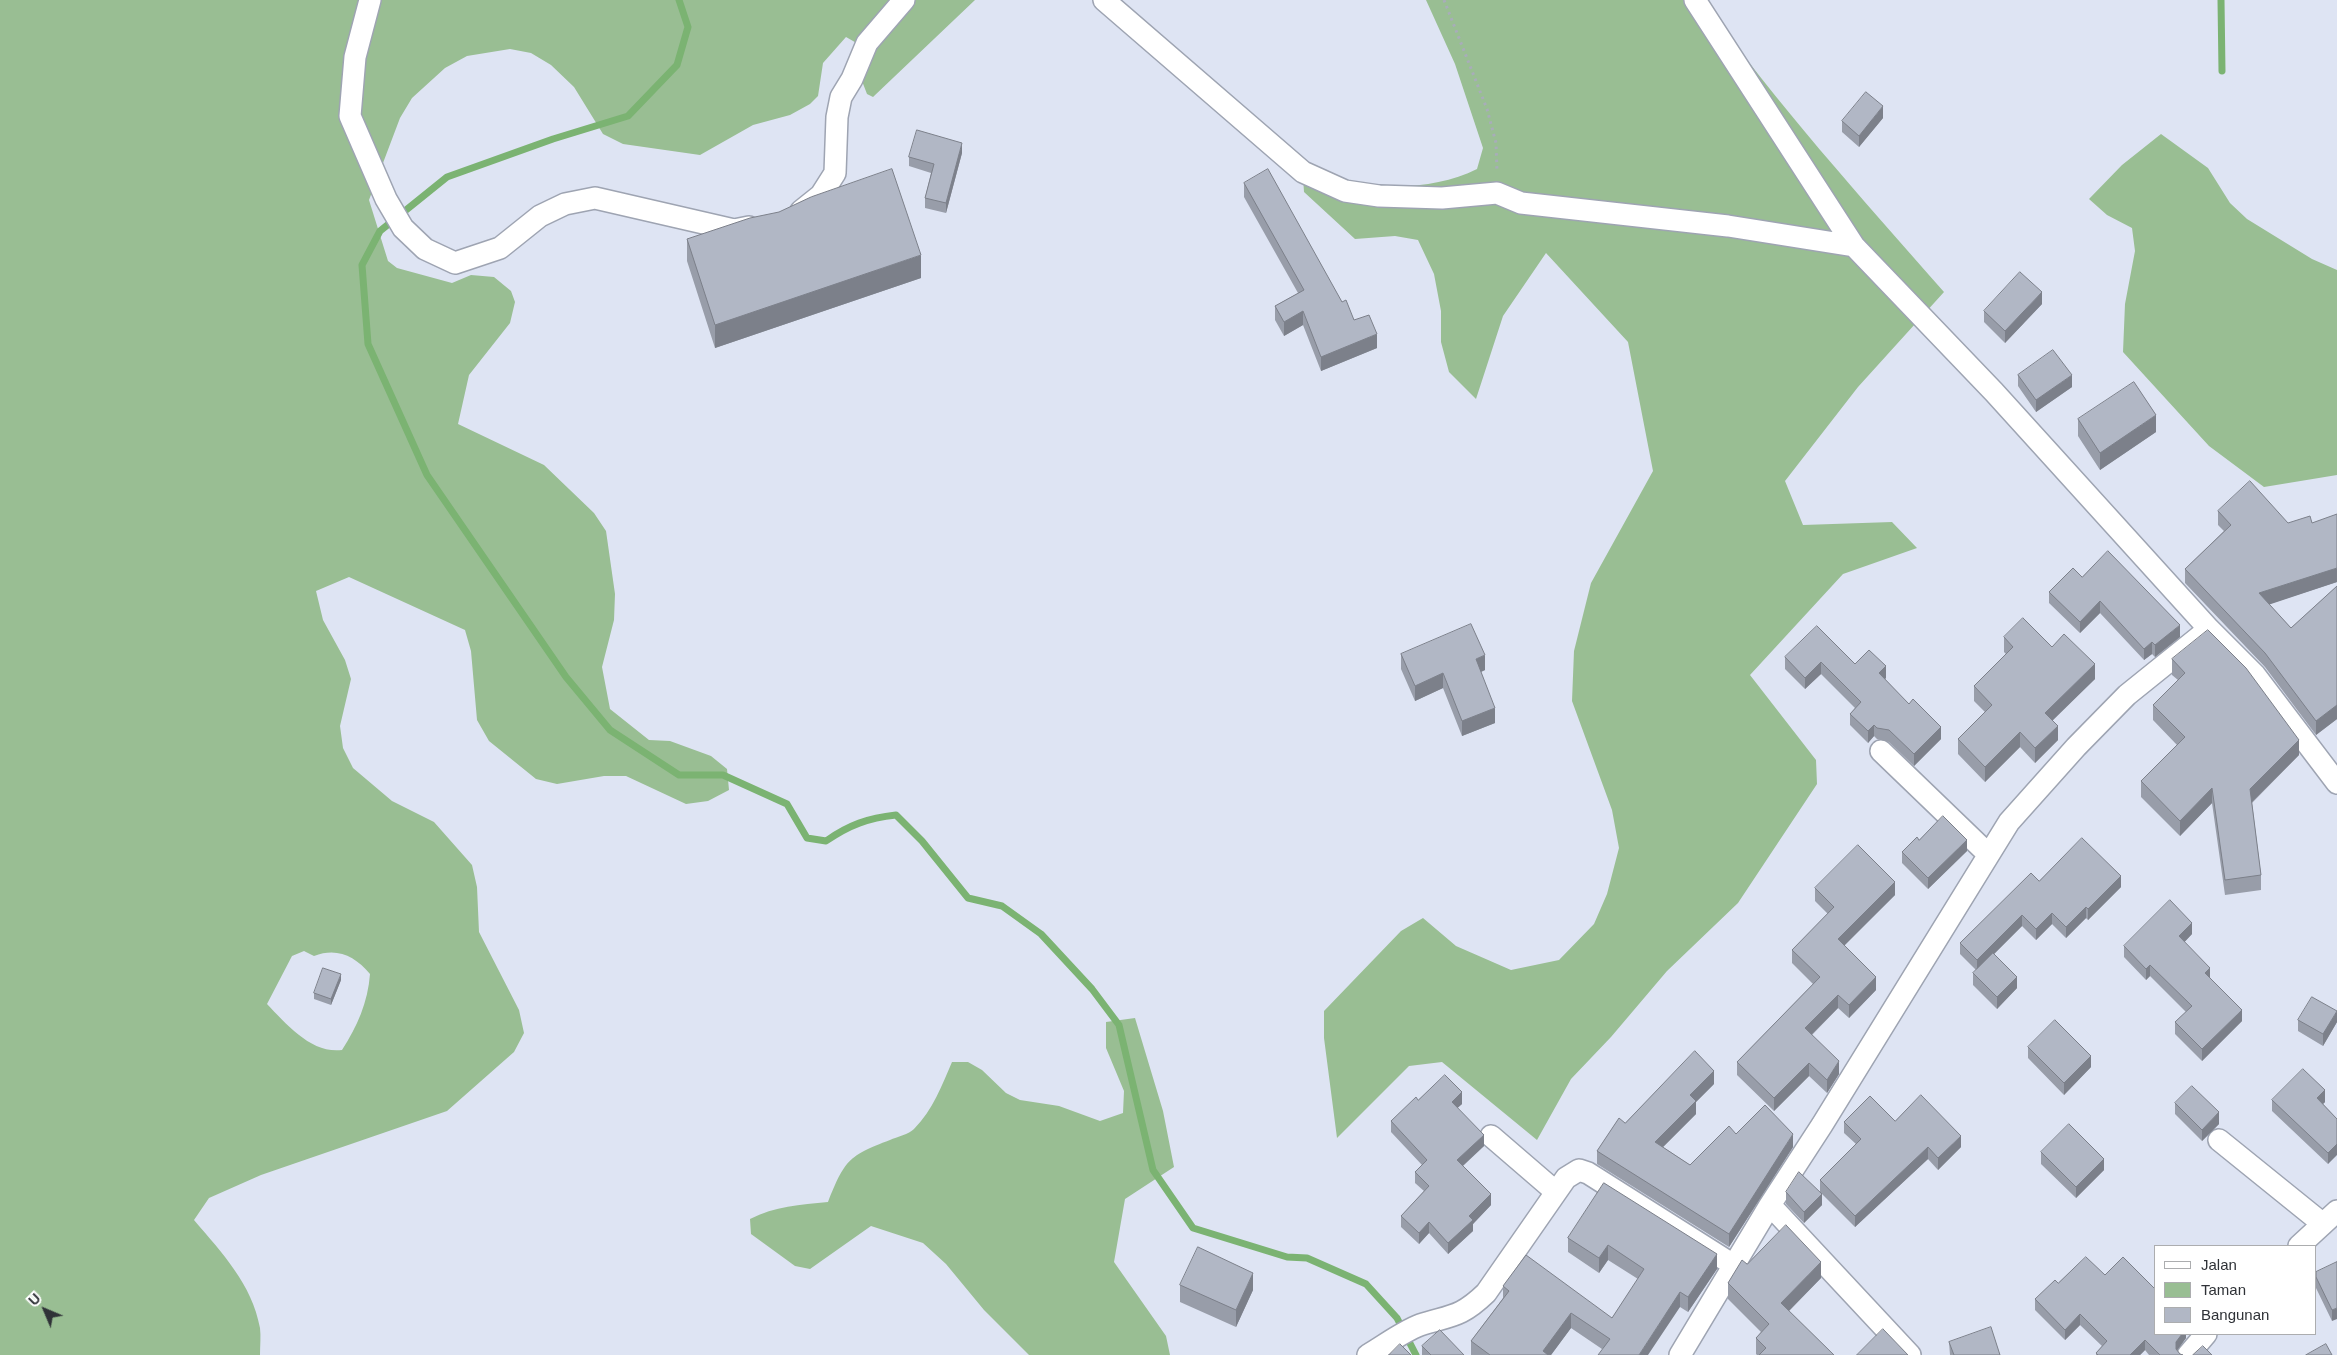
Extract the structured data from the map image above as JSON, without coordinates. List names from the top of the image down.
{
  "legend": ["Jalan", "Taman", "Bangunan"],
  "north": "top left"
}
